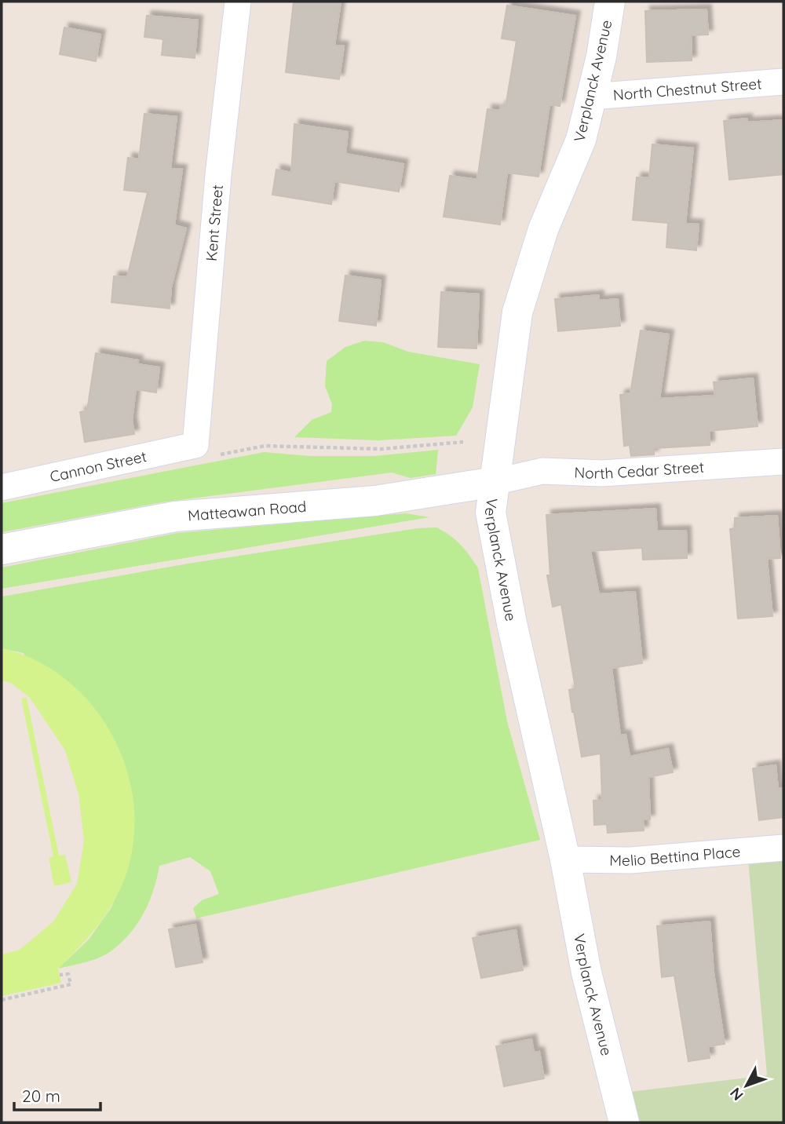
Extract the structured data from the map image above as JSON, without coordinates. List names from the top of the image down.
{
  "streets": {
    "street": [
      "Verplanck Avenue",
      "North Chestnut Street",
      "Kent Street",
      "Cannon Street",
      "North Cedar Street",
      "Matteawan Road",
      "Melio Bettina Place"
    ]
  },
  "crossings": [
    ["Verplanck Avenue", "North Chestnut Street"],
    ["Verplanck Avenue", "North Cedar Street"],
    ["Verplanck Avenue", "Matteawan Road"],
    ["Verplanck Avenue", "Melio Bettina Place"],
    ["Kent Street", "Cannon Street"],
    ["North Cedar Street", "Matteawan Road"]
  ],
  "scale_bar": "20 m",
  "north": "bottom left"
}
